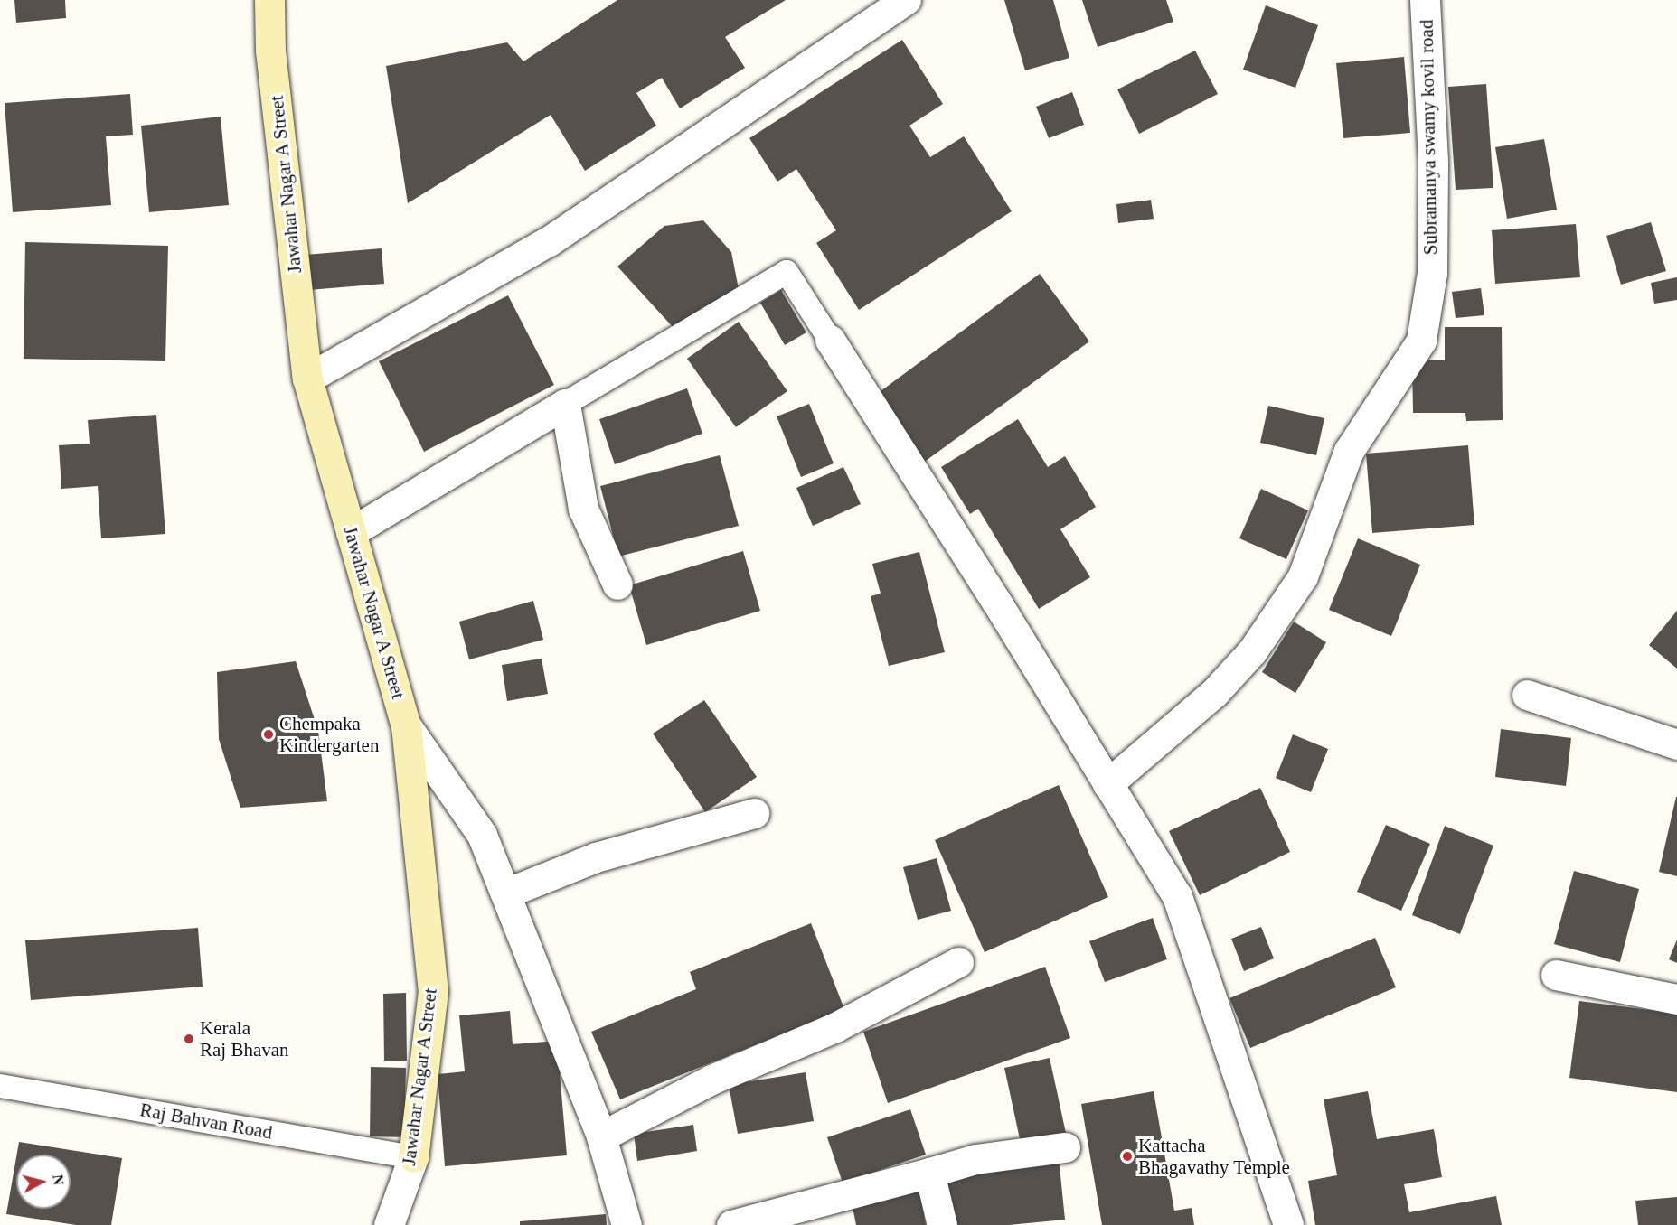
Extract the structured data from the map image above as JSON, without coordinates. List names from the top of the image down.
{
  "streets": {
    "street": ["Subramanya swamy kovil road", "Jawahar Nagar A Street"],
    "lane": ["Raj Bahvan Road"]
  },
  "crossings": [
    ["Jawahar Nagar A Street", "Raj Bahvan Road"]
  ],
  "places": ["Chempaka Kindergarten", "Kerala Raj Bhavan", "Kattacha Bhagavathy Temple"],
  "north": "right"
}
